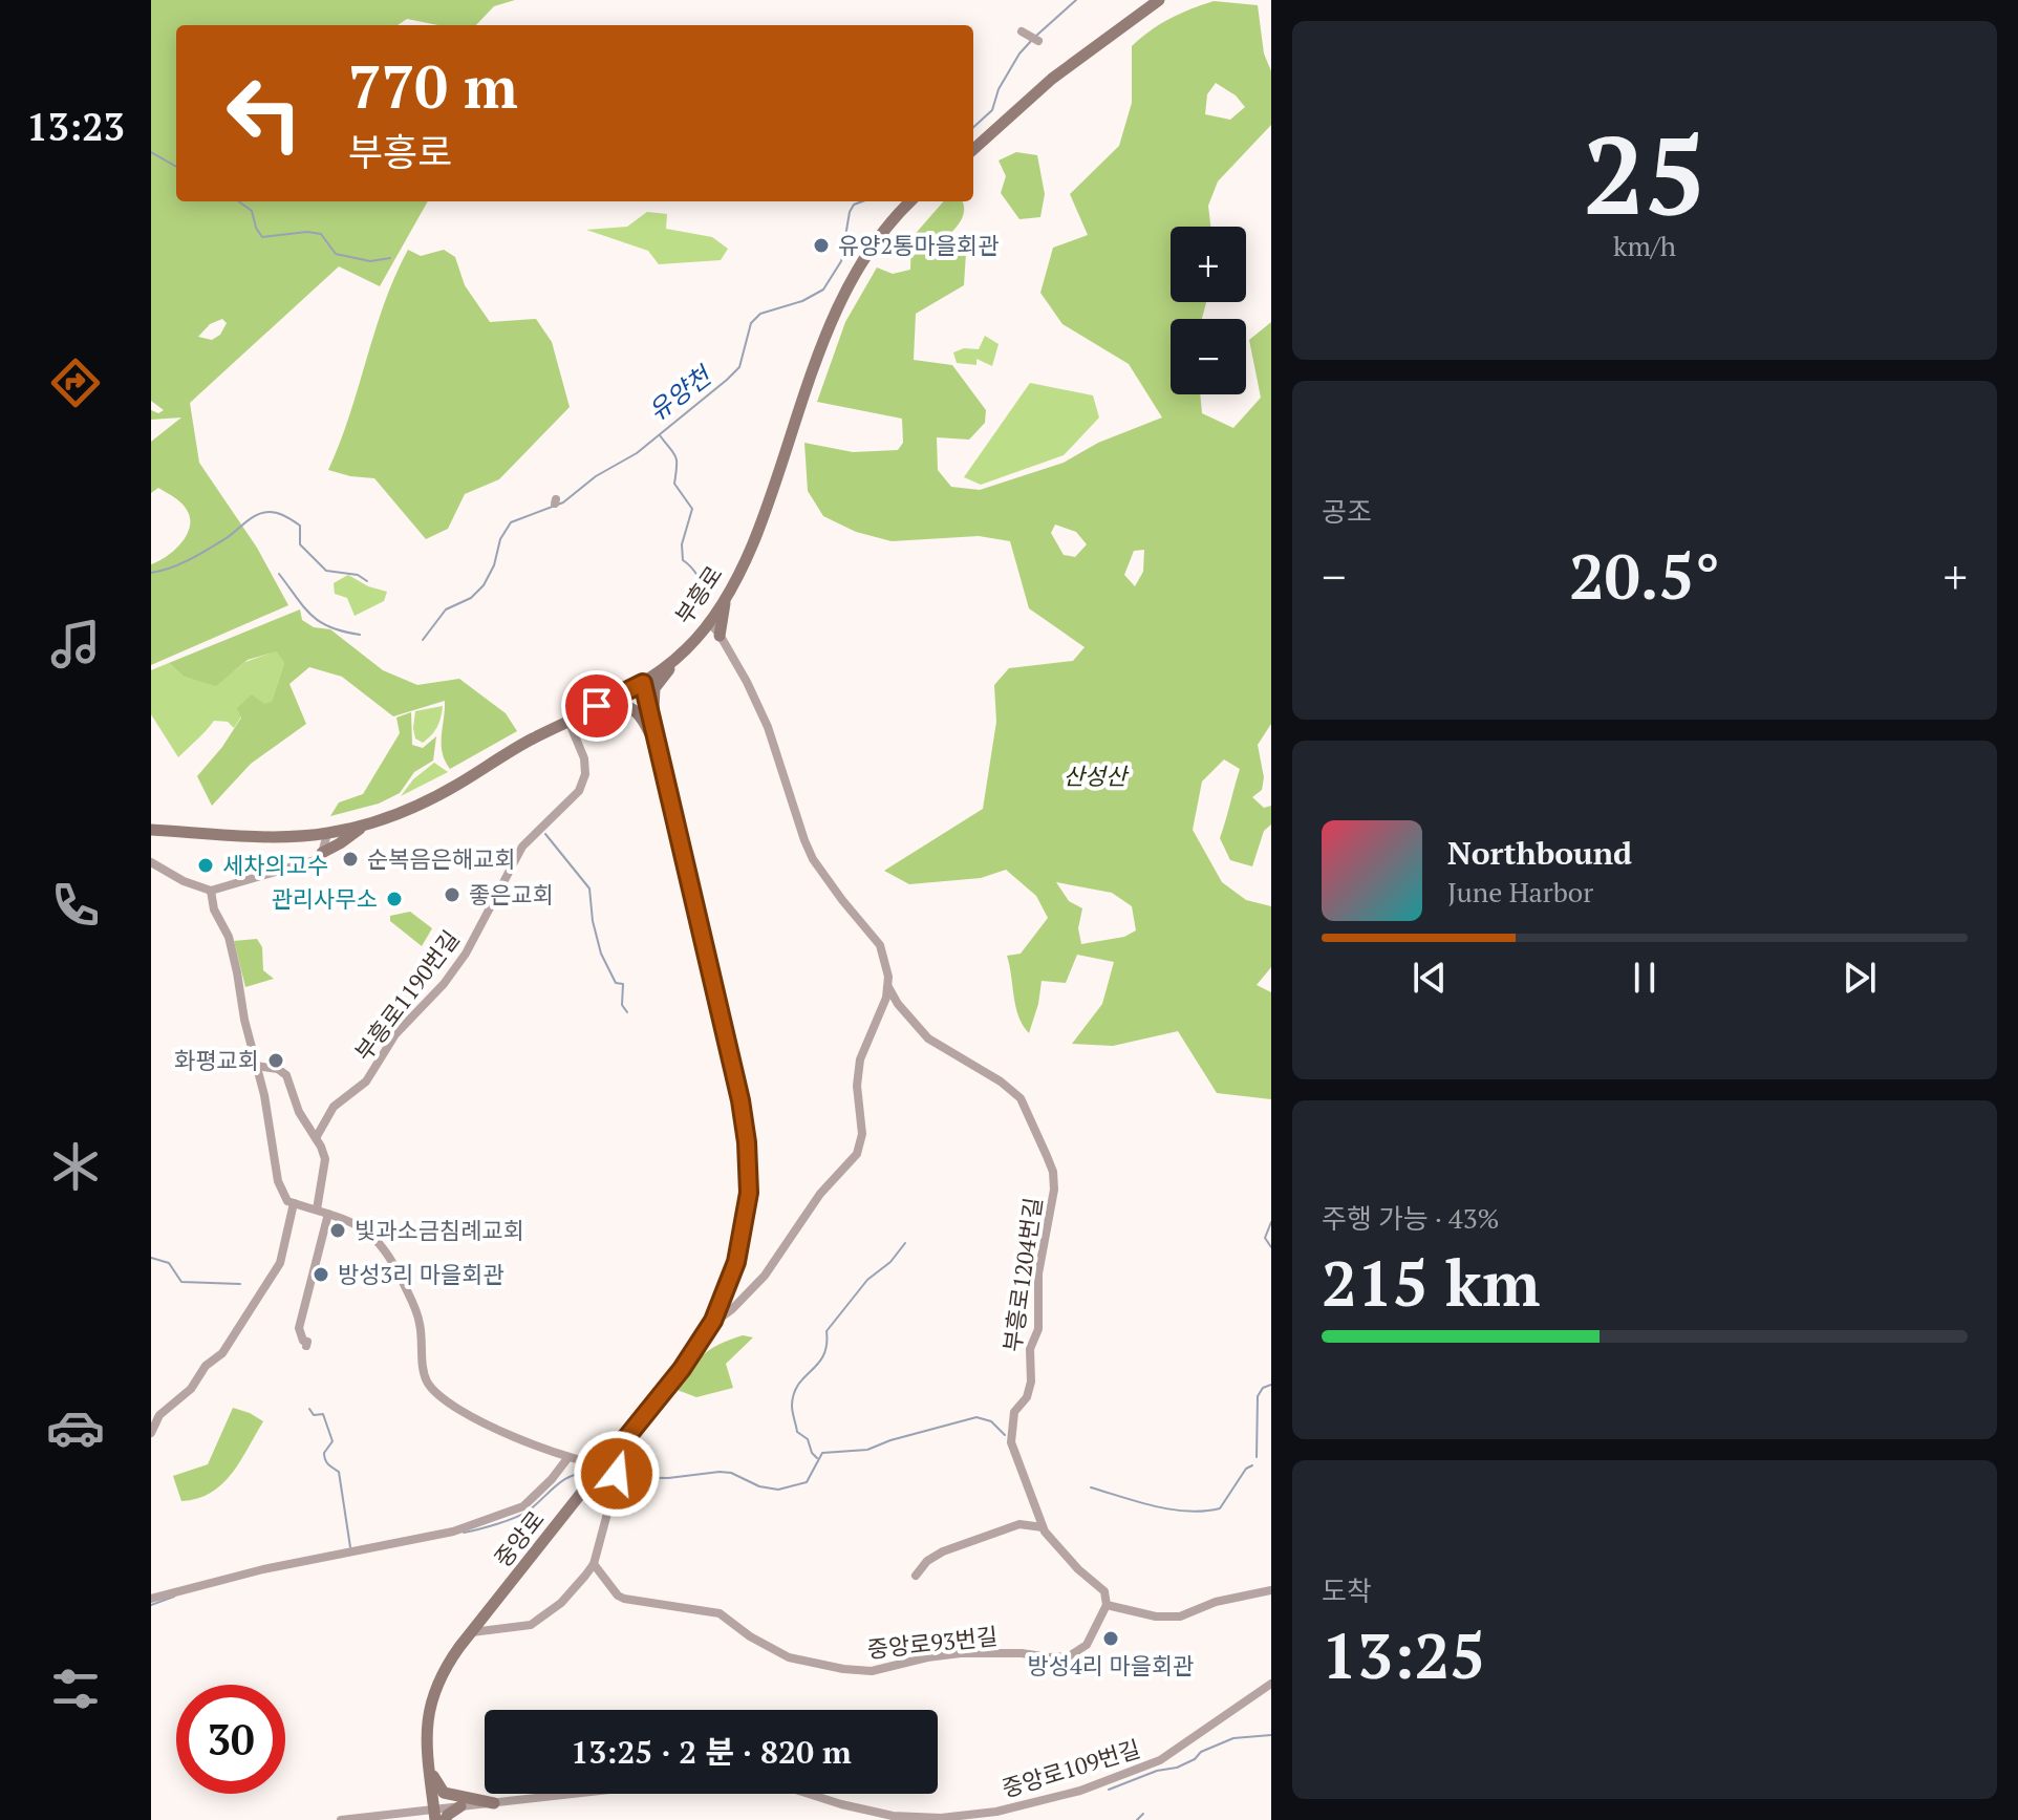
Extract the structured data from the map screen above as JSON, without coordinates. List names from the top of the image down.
{
  "streets": {
    "main road": ["부흥로", "중앙로"],
    "street": [
      "부흥로1190번길",
      "부흥로1204번길",
      "중앙로93번길",
      "중앙로109번길"
    ]
  },
  "crossings": [
    ["부흥로", "부흥로1190번길"],
    ["부흥로", "부흥로1204번길"],
    ["부흥로", "중앙로"],
    ["부흥로1204번길", "중앙로93번길"]
  ],
  "water": ["유양천"],
  "parks": ["산성산"],
  "places": [
    "유양2통마을회관",
    "순복음은해교회",
    "세차의고수",
    "좋은교회",
    "관리사무소",
    "화평교회",
    "빛과소금침례교회",
    "방성3리 마을회관",
    "방성4리 마을회관"
  ],
  "page": {
    "tabs": "13:23",
    "tile": [
      ["25", "km/h"],
      "공조",
      ["주행 가능 · 43%", "215 km"],
      ["도착", "13:25"]
    ],
    "turn": ["770 m", "부흥로"],
    "map_buttons": ["+", "−"],
    "heat": ["−", "20.5°", "+"],
    "song": ["Northbound", "June Harbor"],
    "limit": "30",
    "trip": "13:25 · 2 분 · 820 m"
  }
}
